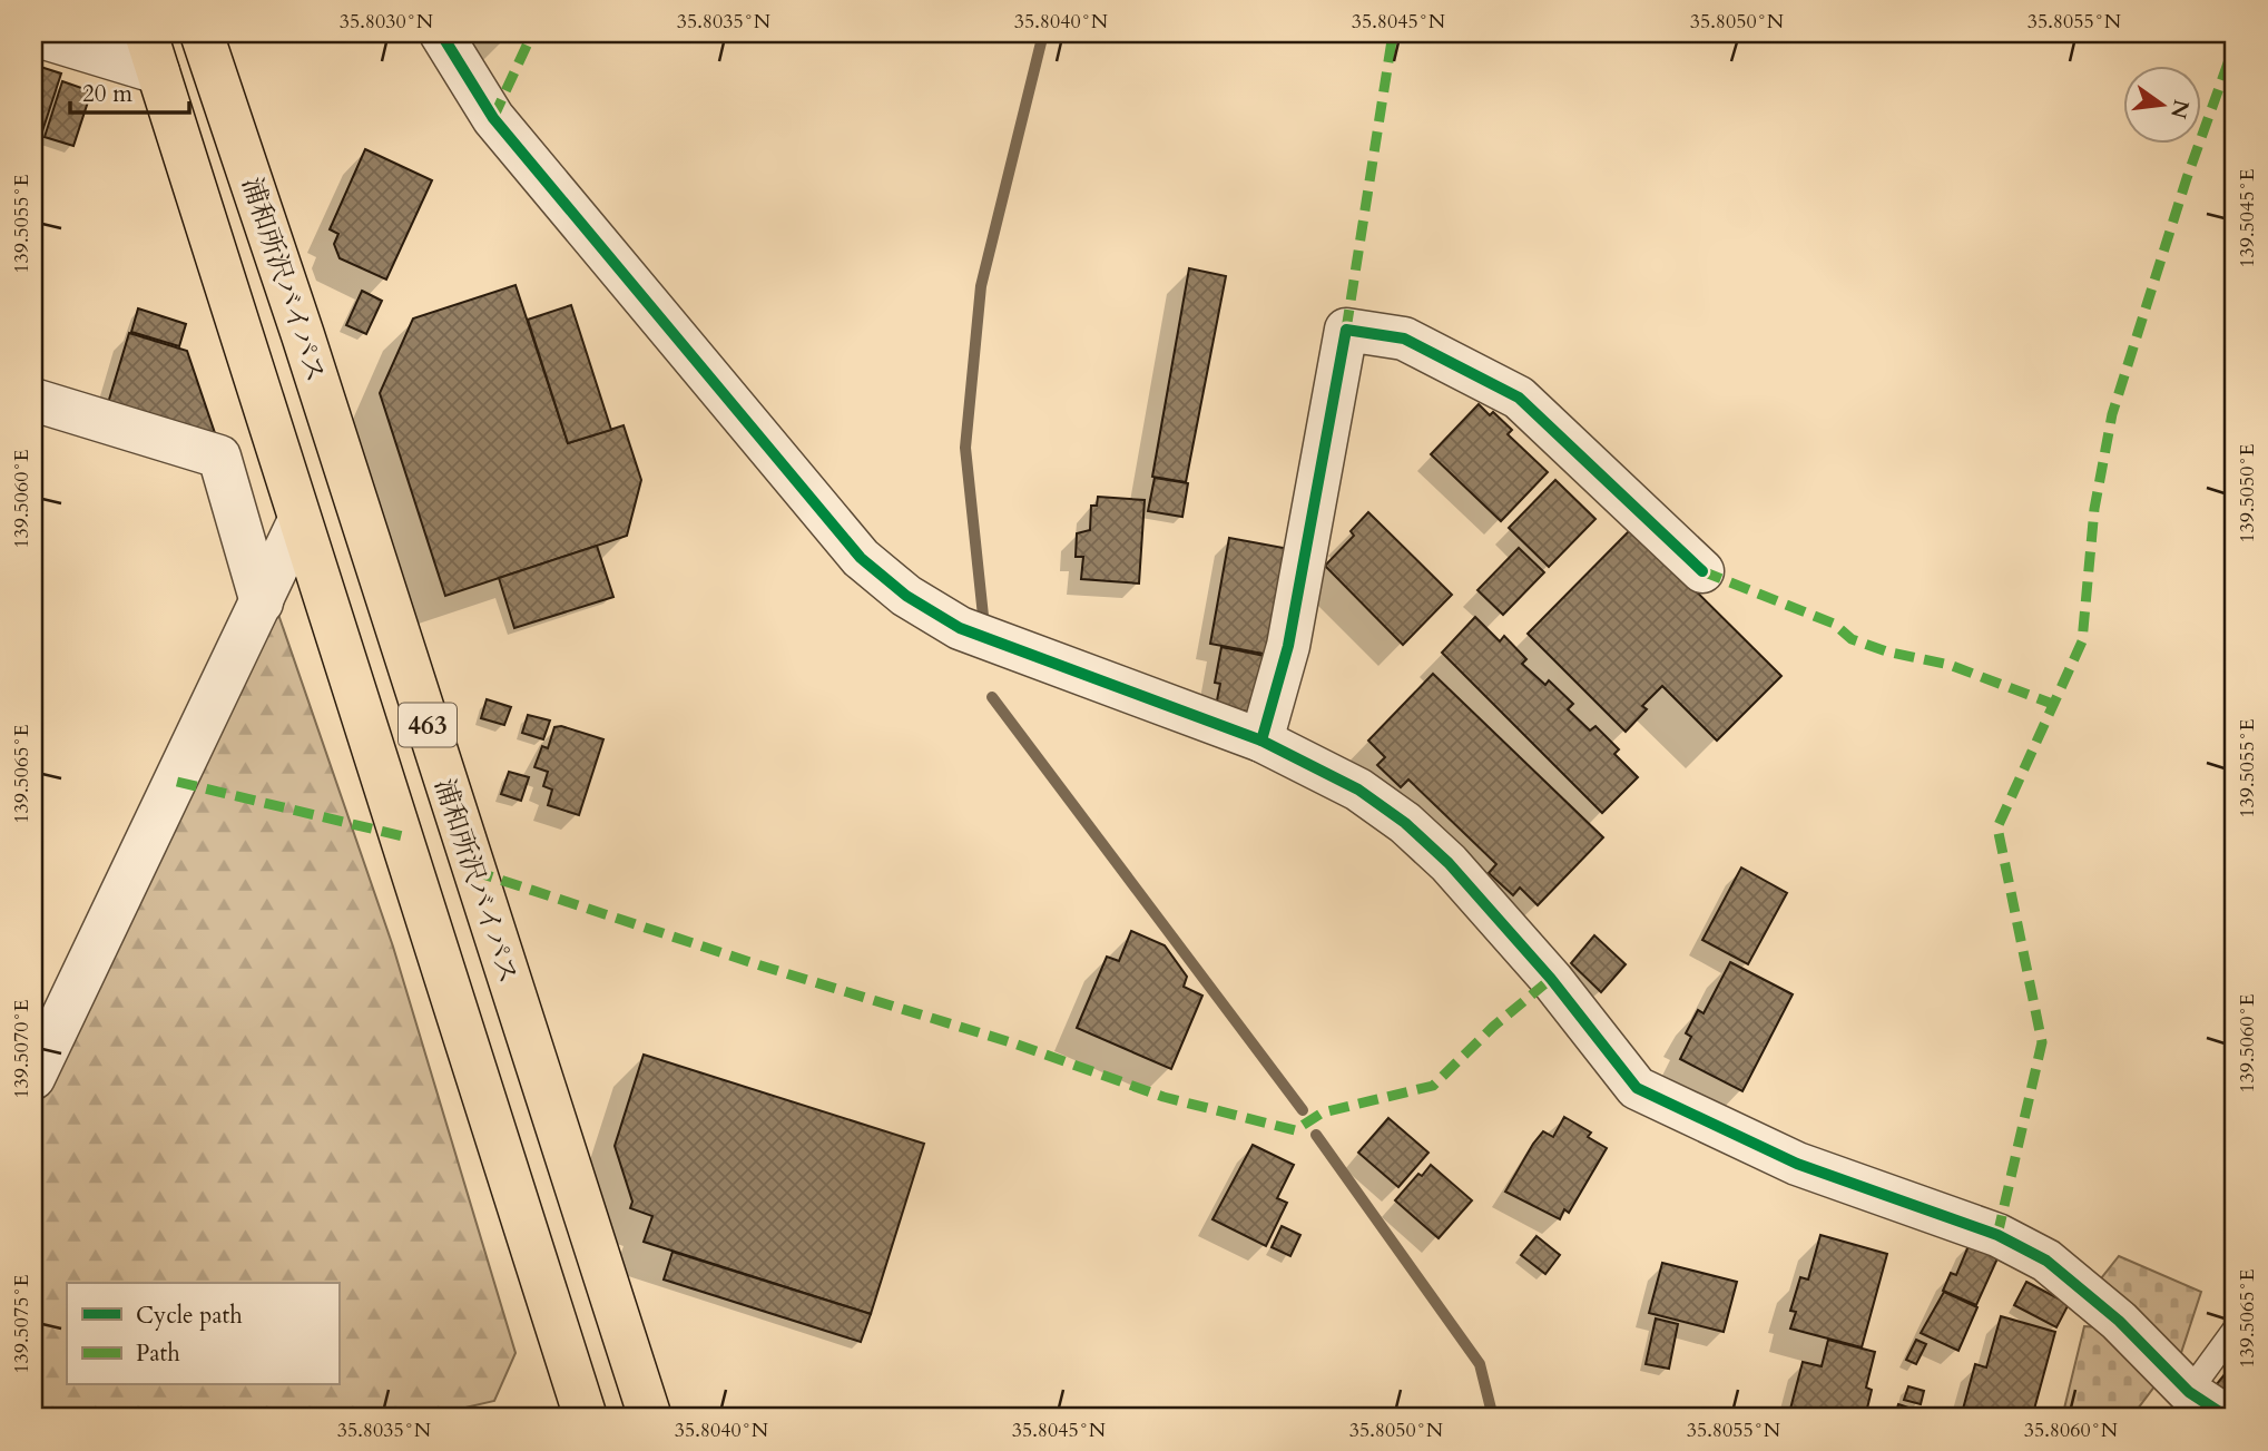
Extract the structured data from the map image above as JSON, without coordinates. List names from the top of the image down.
{
  "streets": {
    "highway": ["浦和所沢バイパス", "463"]
  },
  "legend": ["Cycle path", "Path"],
  "scale_bar": "20 m",
  "north": "right",
  "coordinates": [
    "35.8030°N",
    "35.8035°N",
    "35.8040°N",
    "35.8045°N",
    "35.8050°N",
    "35.8055°N",
    "139.5045°E",
    "139.5055°E",
    "139.5050°E",
    "139.5060°E",
    "139.5065°E",
    "139.5070°E",
    "139.5075°E",
    "35.8060°N"
  ]
}
